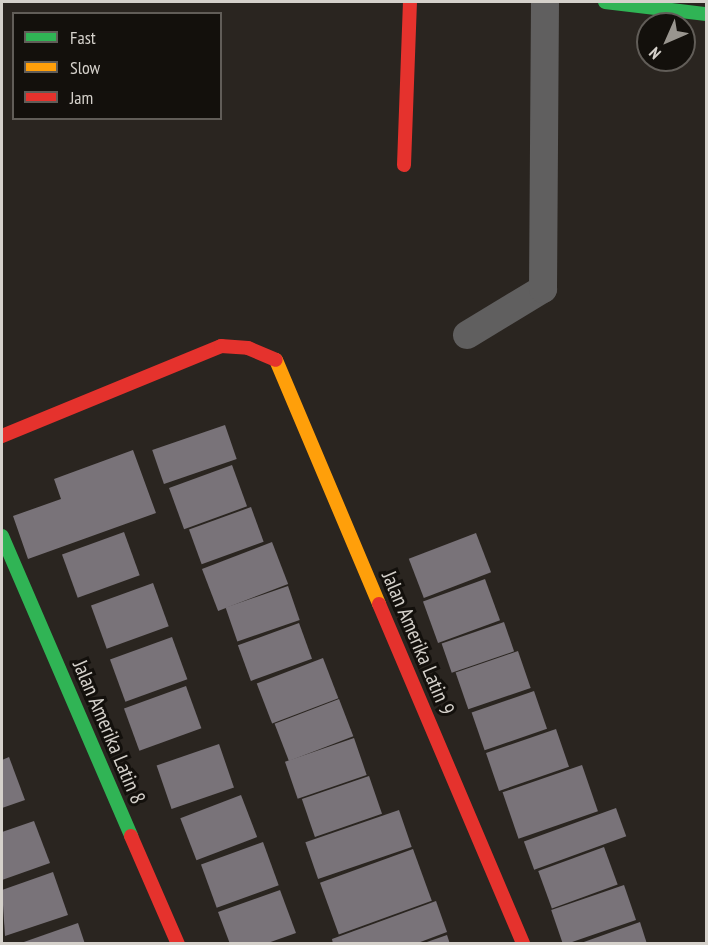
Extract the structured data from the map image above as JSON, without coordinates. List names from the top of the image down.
{
  "streets": {
    "street": ["Jalan Amerika Latin 9", "Jalan Amerika Latin 8"]
  },
  "legend": ["Fast", "Slow", "Jam"],
  "north": "bottom left"
}
